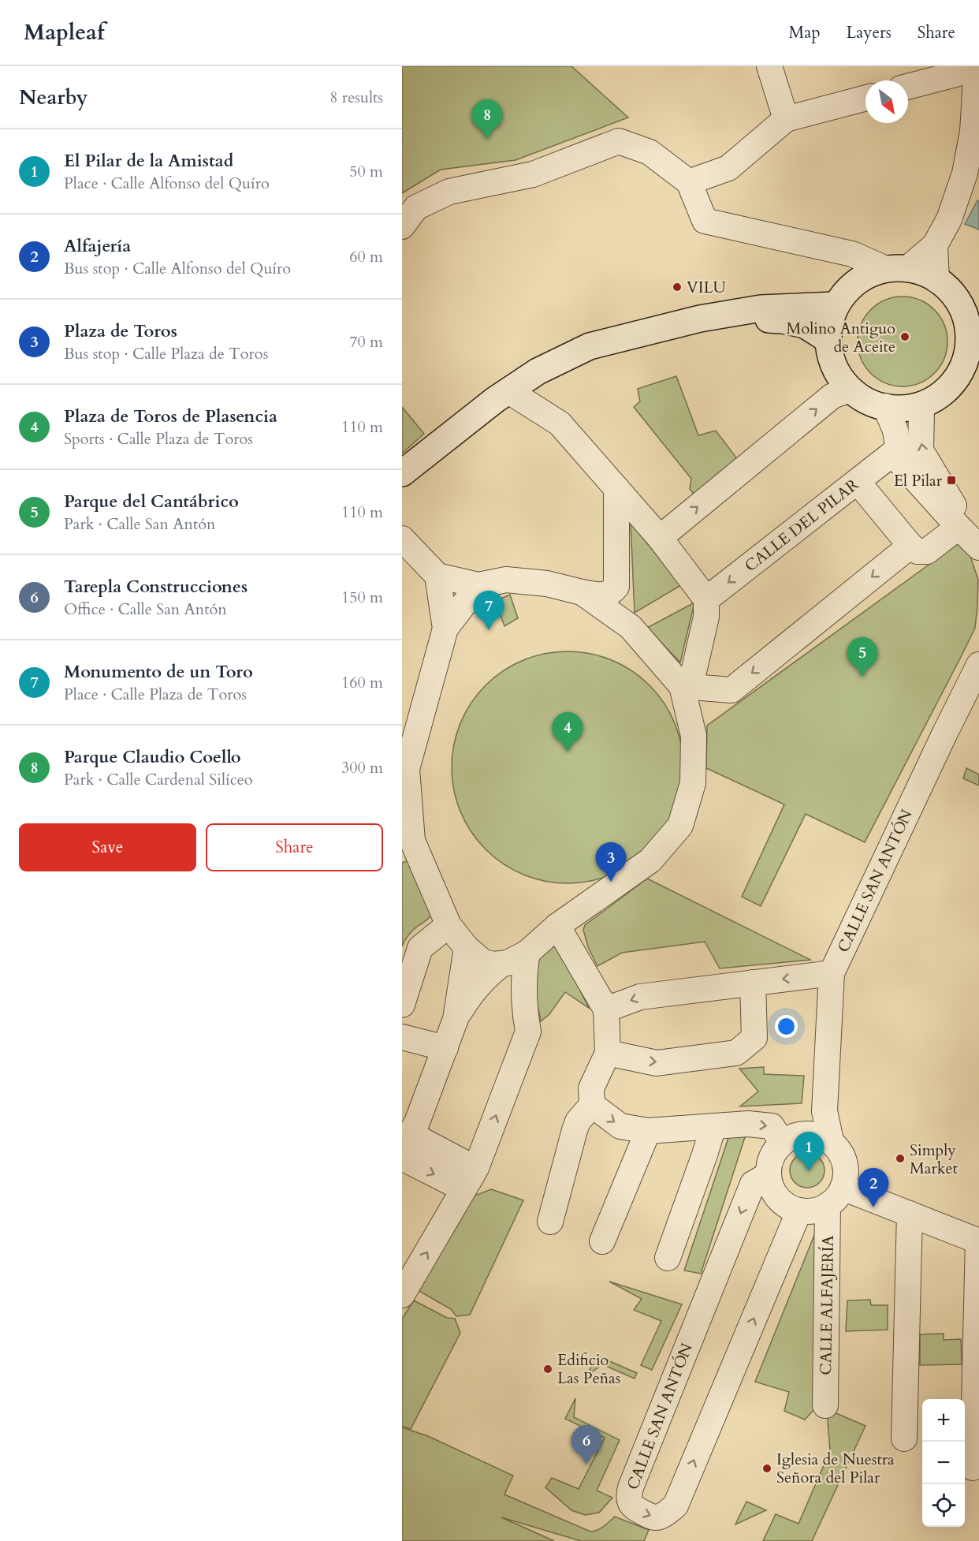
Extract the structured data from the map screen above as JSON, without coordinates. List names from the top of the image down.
{
  "streets": {
    "street": ["CALLE DEL PILAR", "CALLE SAN ANTÓN", "CALLE ALFAJERÍA"]
  },
  "crossings": [
    ["CALLE SAN ANTÓN", "CALLE ALFAJERÍA"]
  ],
  "places": {
    "other": [
      "VILU",
      "Molino Antiguo de Aceite",
      "Simply Market",
      "Edificio Las Peñas",
      "Iglesia de Nuestra Señora del Pilar"
    ],
    "transit": ["El Pilar"]
  },
  "north": "bottom right",
  "page": {
    "header": "Mapleaf",
    "nav": ["Map", "Layers", "Share"],
    "heading": ["Nearby", "8 results"],
    "pins": [
      "8",
      "7",
      "5",
      "4",
      "3",
      "1",
      "2",
      "6"
    ],
    "list": [
      {
        "mark": "1",
        "name": "El Pilar de la Amistad",
        "note": "Place · Calle Alfonso del Quíro",
        "value": "50 m"
      },
      {
        "mark": "2",
        "name": "Alfajería",
        "note": "Bus stop · Calle Alfonso del Quíro",
        "value": "60 m"
      },
      {
        "mark": "3",
        "name": "Plaza de Toros",
        "note": "Bus stop · Calle Plaza de Toros",
        "value": "70 m"
      },
      {
        "mark": "4",
        "name": "Plaza de Toros de Plasencia",
        "note": "Sports · Calle Plaza de Toros",
        "value": "110 m"
      },
      {
        "mark": "5",
        "name": "Parque del Cantábrico",
        "note": "Park · Calle San Antón",
        "value": "110 m"
      },
      {
        "mark": "6",
        "name": "Tarepla Construcciones",
        "note": "Office · Calle San Antón",
        "value": "150 m"
      },
      {
        "mark": "7",
        "name": "Monumento de un Toro",
        "note": "Place · Calle Plaza de Toros",
        "value": "160 m"
      },
      {
        "mark": "8",
        "name": "Parque Claudio Coello",
        "note": "Park · Calle Cardenal Silíceo",
        "value": "300 m"
      }
    ],
    "buttons": ["Save", "Share"],
    "map_buttons": ["+", "−"]
  }
}
